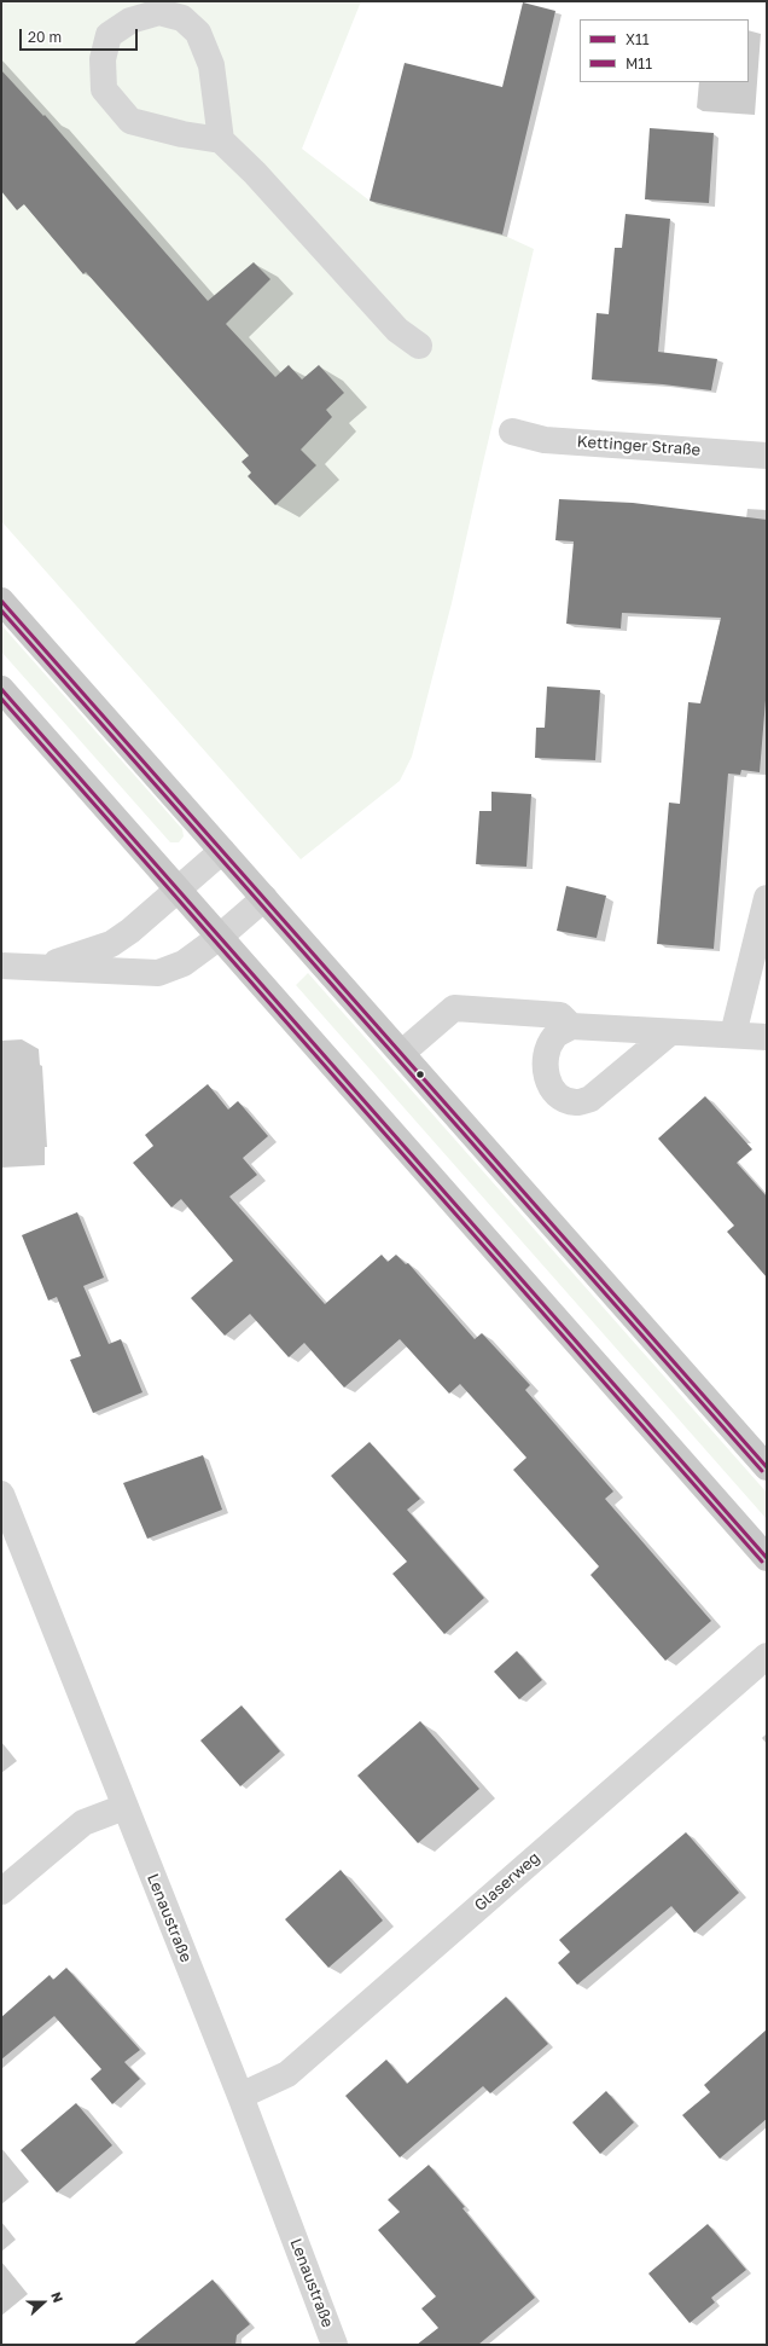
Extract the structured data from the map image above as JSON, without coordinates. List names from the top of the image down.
{
  "streets": {
    "street": ["Kettinger Straße", "Glaserweg", "Lenaustraße"]
  },
  "crossings": [
    ["Glaserweg", "Lenaustraße"]
  ],
  "lines": ["transit line X11", "transit line M11"],
  "legend": ["X11", "M11"],
  "scale_bar": "20 m",
  "north": "right"
}
